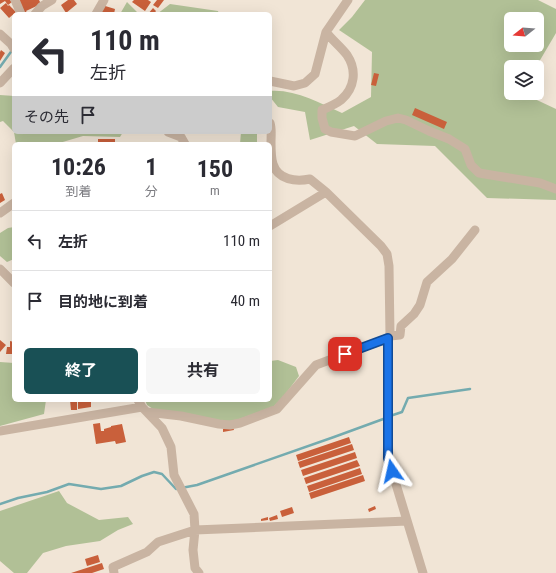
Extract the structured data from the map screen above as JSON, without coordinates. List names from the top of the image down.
{
  "north": "left",
  "page": {
    "turn": ["110 m", "左折"],
    "then": "その先",
    "eta": [
      "10:26",
      "到着",
      "1",
      "分",
      "150",
      "m"
    ],
    "list": [
      {
        "name": "左折",
        "value": "110 m"
      },
      {
        "name": "目的地に到着",
        "value": "40 m"
      }
    ],
    "buttons": ["終了", "共有"]
  }
}
